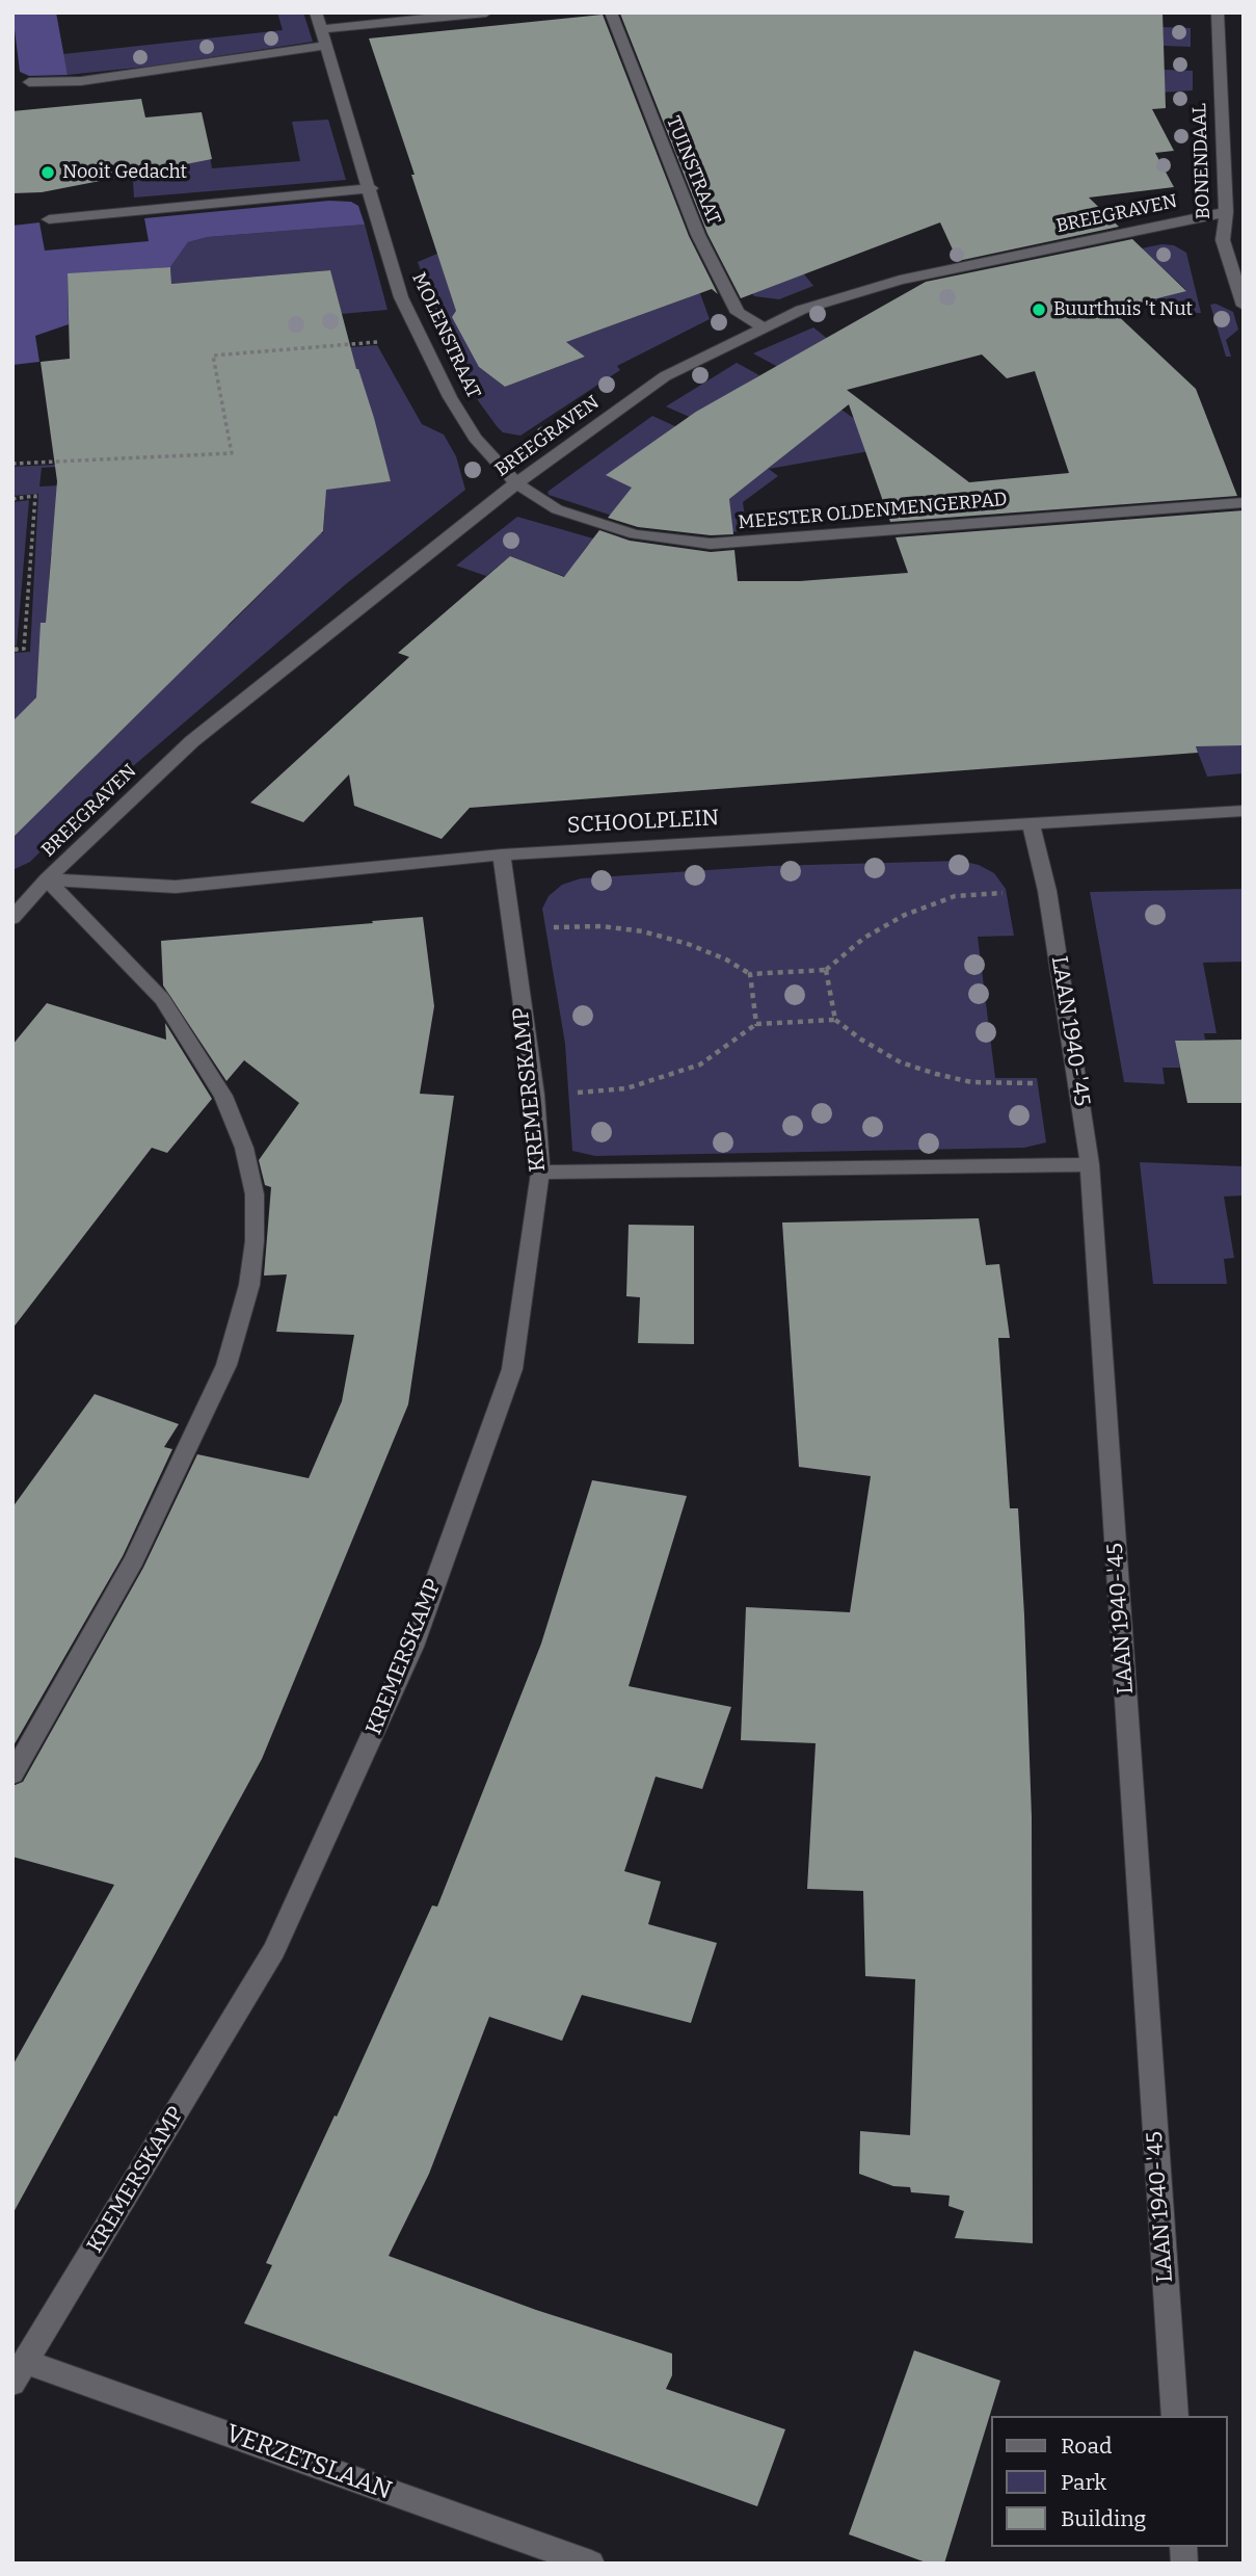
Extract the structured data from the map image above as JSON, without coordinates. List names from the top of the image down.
{
  "streets": {
    "street": [
      "BONENDAAL",
      "TUINSTRAAT",
      "BREEGRAVEN",
      "MOLENSTRAAT",
      "MEESTER OLDENMENGERPAD",
      "SCHOOLPLEIN",
      "LAAN 1940-'45",
      "KREMERSKAMP",
      "VERZETSLAAN"
    ]
  },
  "crossings": [
    ["BONENDAAL", "BREEGRAVEN"],
    ["TUINSTRAAT", "BREEGRAVEN"],
    ["BREEGRAVEN", "MOLENSTRAAT"],
    ["BREEGRAVEN", "MEESTER OLDENMENGERPAD"],
    ["BREEGRAVEN", "SCHOOLPLEIN"],
    ["MOLENSTRAAT", "MEESTER OLDENMENGERPAD"],
    ["SCHOOLPLEIN", "LAAN 1940-'45"],
    ["SCHOOLPLEIN", "KREMERSKAMP"],
    ["KREMERSKAMP", "VERZETSLAAN"]
  ],
  "places": ["Nooit Gedacht", "Buurthuis 't Nut"],
  "legend": ["Road", "Park", "Building"]
}
